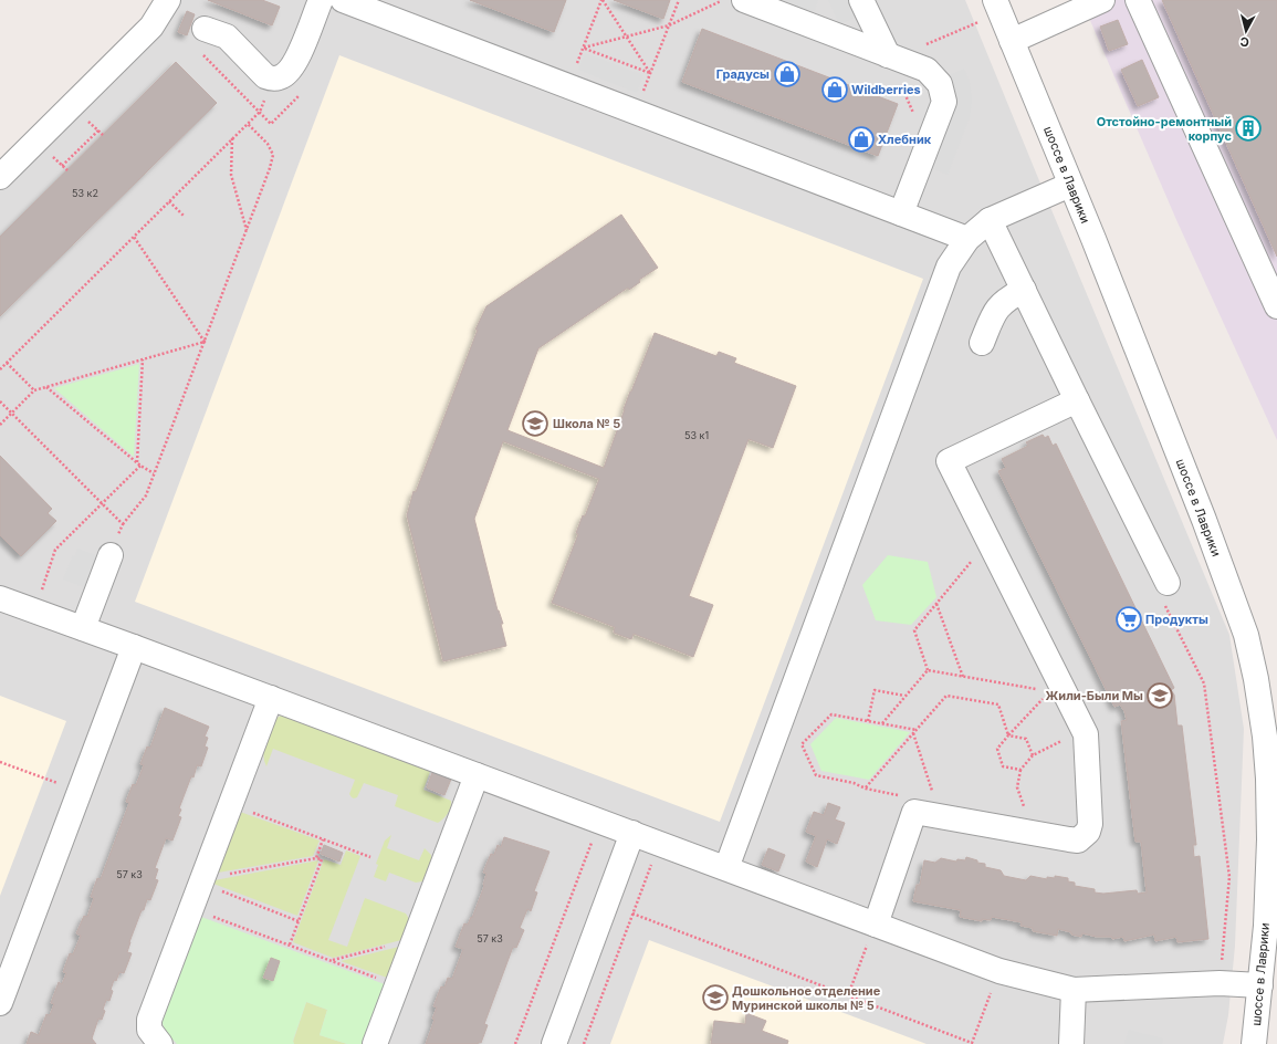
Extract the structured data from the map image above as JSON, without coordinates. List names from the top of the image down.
{
  "streets": {
    "street": ["шоссе в Лаврики"]
  },
  "places": {
    "shop": ["Градусы", "Wildberries", "Хлебник"],
    "building": ["Отстойно-ремонтный корпус"],
    "school or university": ["Школа № 5", "Жили-Были Мы", "Дошкольное отделение Муринской школы № 5"],
    "supermarket": ["Продукты"]
  },
  "house_numbers": [
    "53 к2",
    "53 к1",
    "57 к3",
    "57 к3"
  ],
  "north": "bottom"
}
